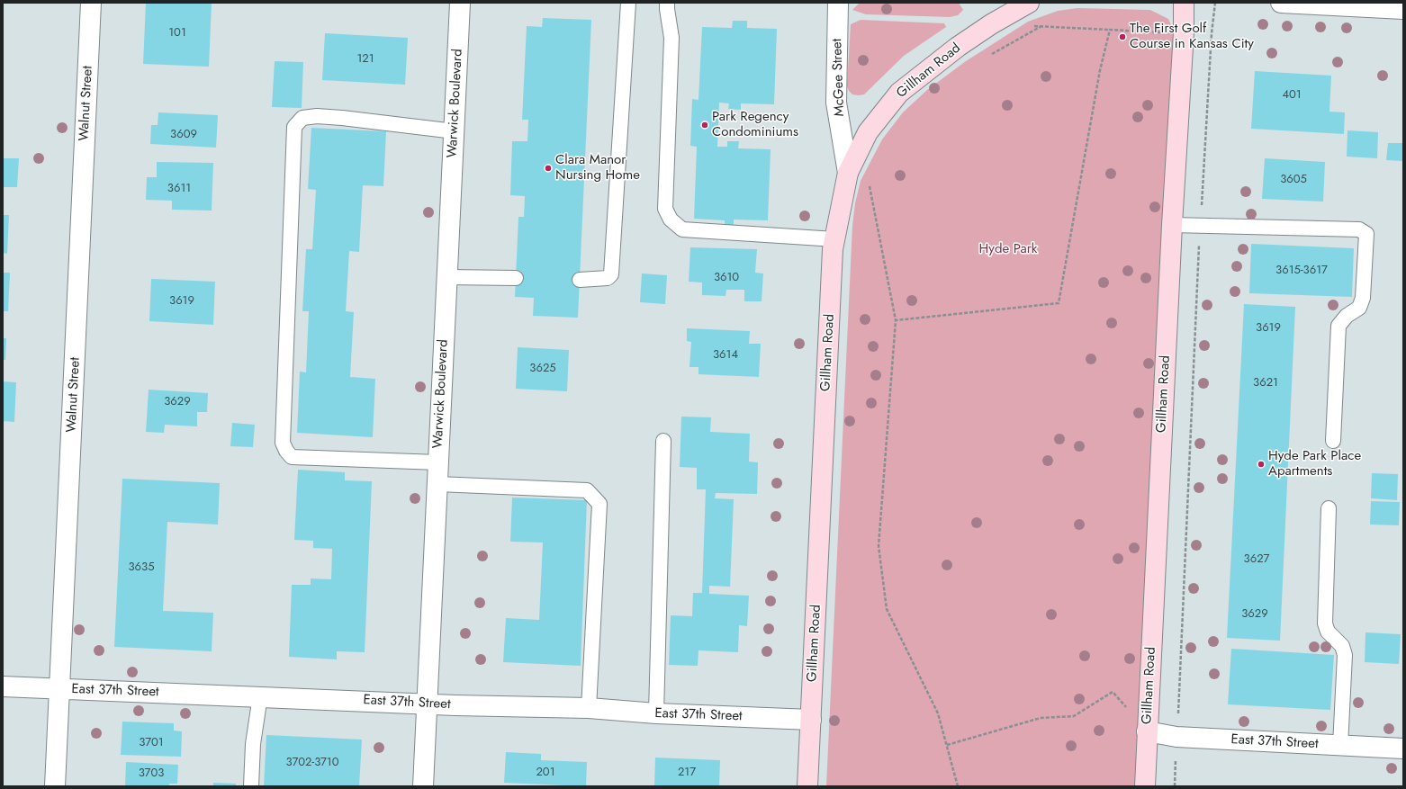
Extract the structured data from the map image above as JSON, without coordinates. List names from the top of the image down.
{
  "streets": {
    "main road": ["Gillham Road"],
    "street": [
      "McGee Street",
      "Walnut Street",
      "Warwick Boulevard",
      "East 37th Street"
    ]
  },
  "crossings": [
    ["Gillham Road", "McGee Street"],
    ["Gillham Road", "East 37th Street"],
    ["Walnut Street", "East 37th Street"],
    ["Warwick Boulevard", "East 37th Street"]
  ],
  "parks": ["Hyde Park"],
  "places": [
    "The First Golf Course in Kansas City",
    "Park Regency Condominiums",
    "Clara Manor Nursing Home",
    "Hyde Park Place Apartments"
  ],
  "house_numbers": [
    "101",
    "121",
    "401",
    "3609",
    "3605",
    "3611",
    "3615-3617",
    "3610",
    "3619",
    "3619",
    "3614",
    "3625",
    "3621",
    "3629",
    "3627",
    "3635",
    "3629",
    "3701",
    "3702-3710",
    "201",
    "217",
    "3703"
  ]
}
